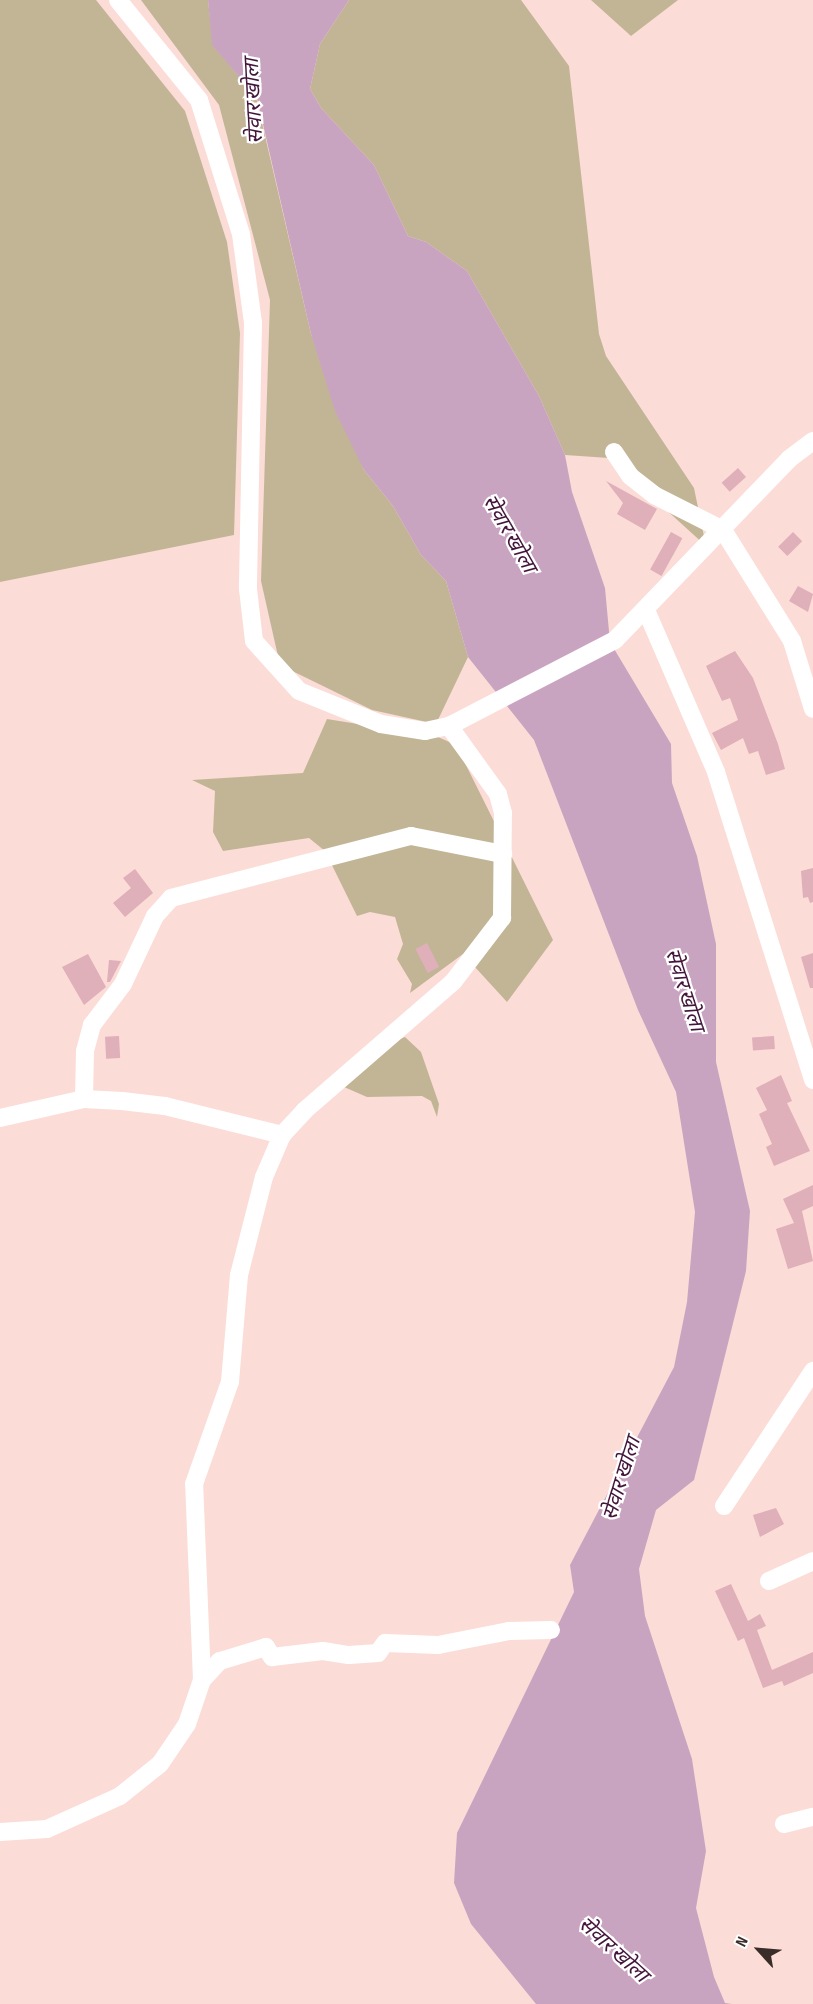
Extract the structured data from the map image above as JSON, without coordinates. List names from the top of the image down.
{
  "water": ["सेवार खोला"],
  "north": "top left"
}
